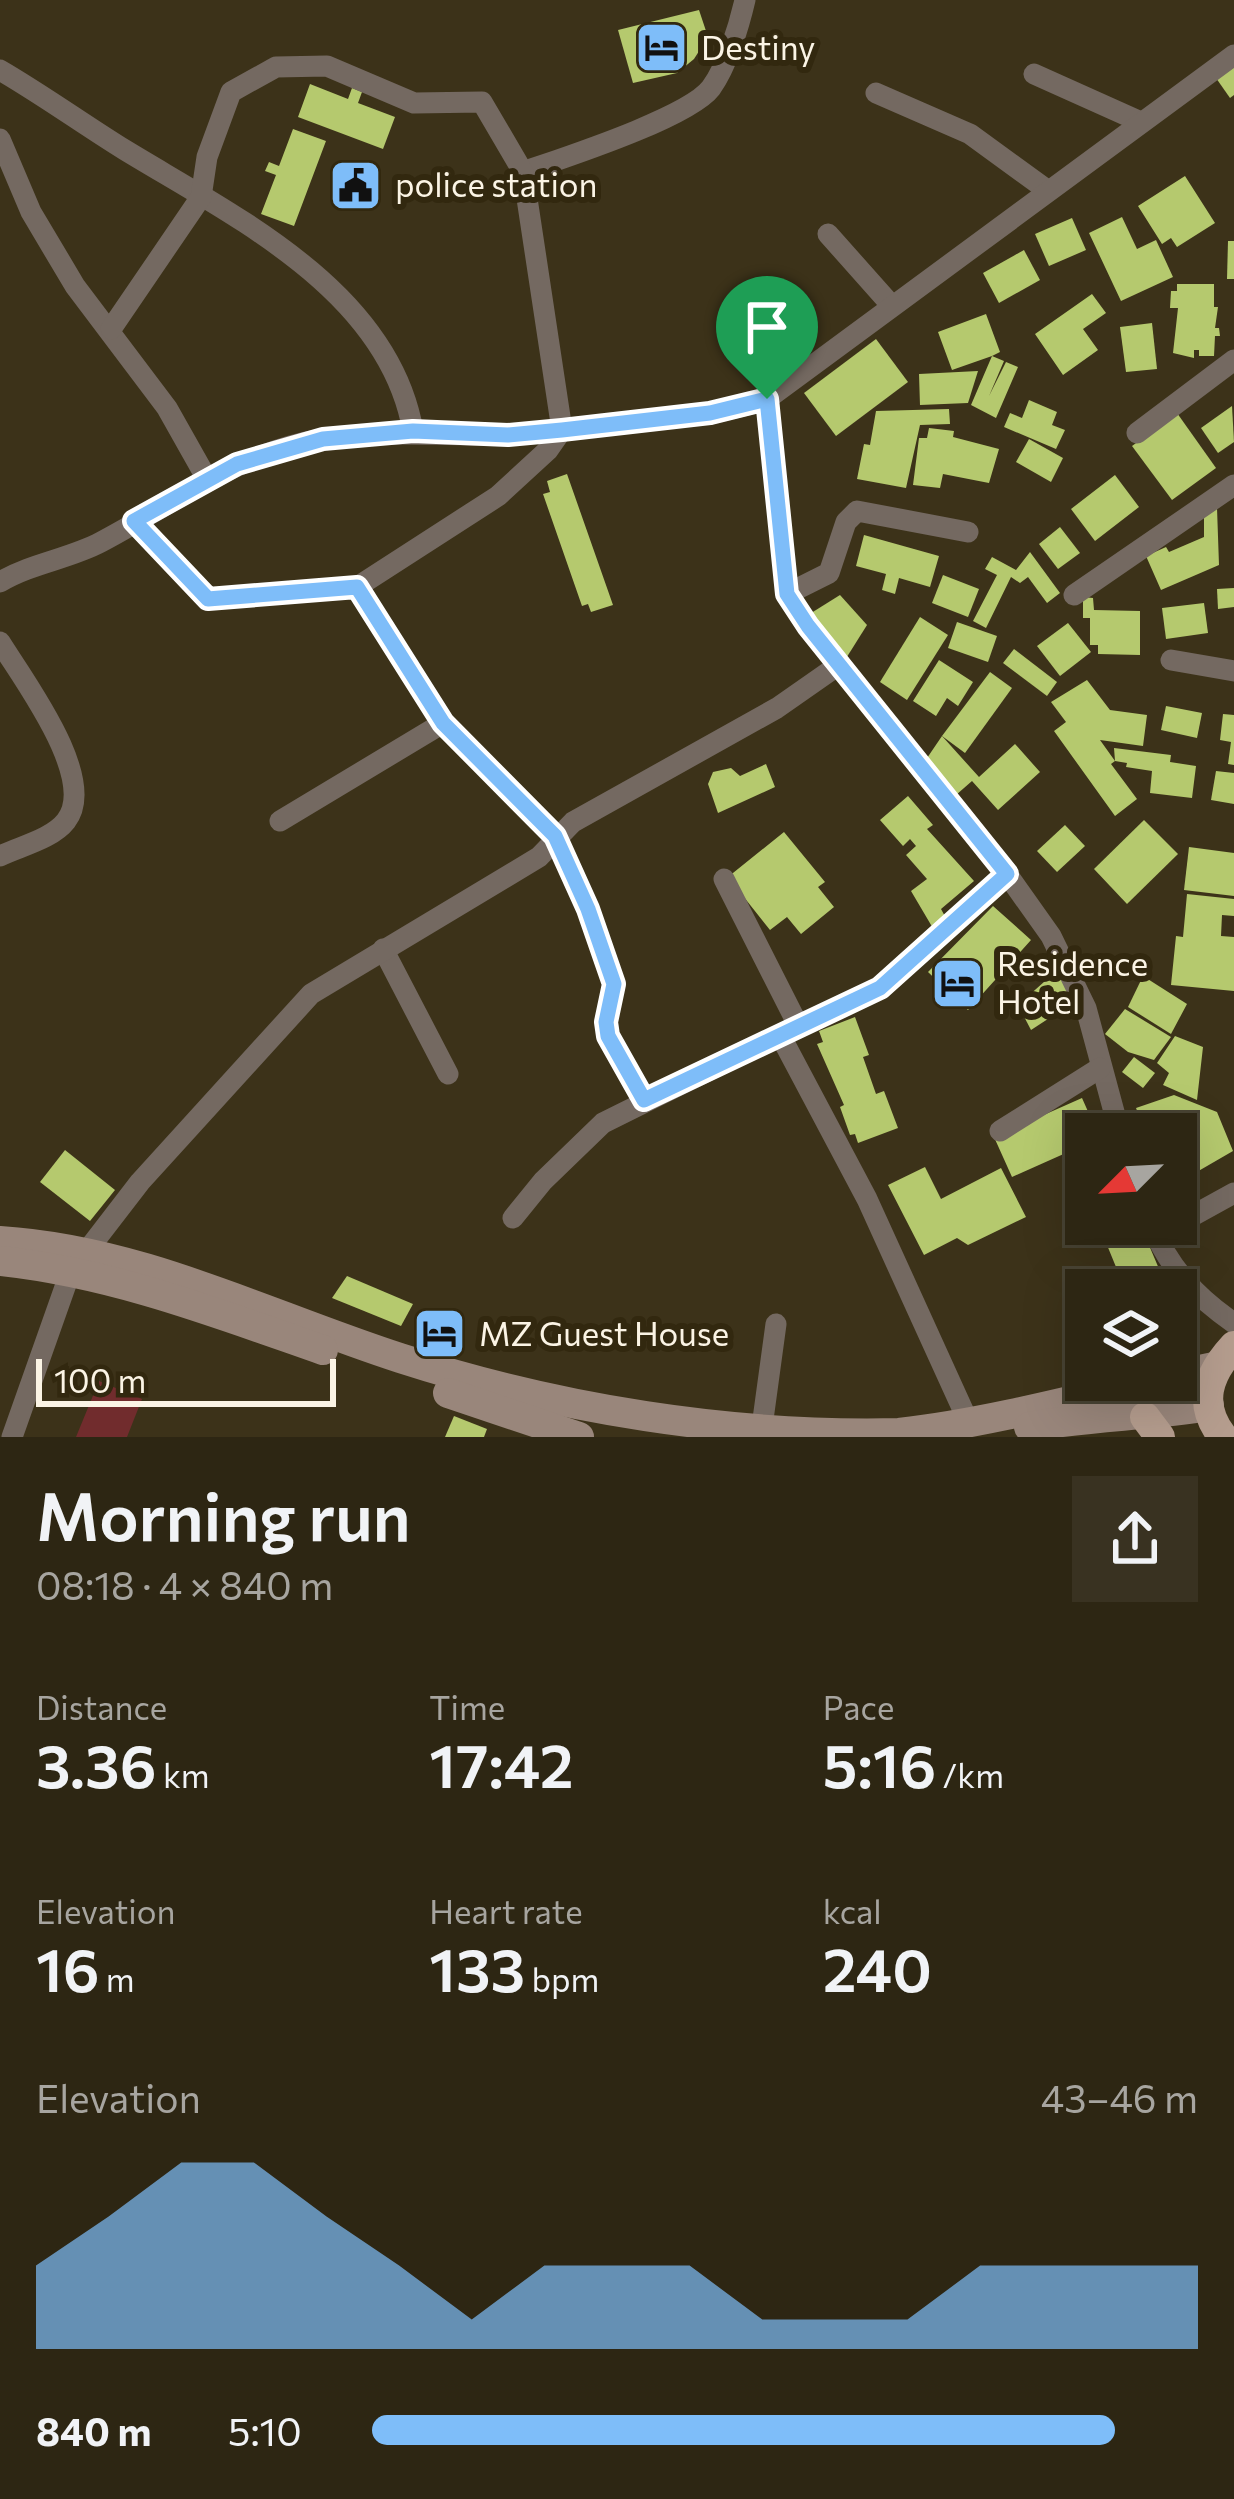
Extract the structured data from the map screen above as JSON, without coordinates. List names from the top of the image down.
{
  "places": {
    "hotel": ["Destiny", "Residence Hotel", "MZ Guest House"],
    "public building": ["police station"]
  },
  "scale_bar": "100 m",
  "north": "bottom left",
  "page": {
    "scale": "100 m",
    "heading": ["Morning run", "08:18 · 4 × 840 m"],
    "stats": [
      ["Distance", "3.36 km"],
      ["Time", "17:42"],
      ["Pace", "5:16 /km"],
      ["Elevation", "16 m"],
      ["Heart rate", "133 bpm"],
      ["kcal", "240"]
    ],
    "chart": ["Elevation", "43–46 m"],
    "list": [
      {
        "name": "840 m",
        "note": "5:10"
      }
    ]
  }
}
